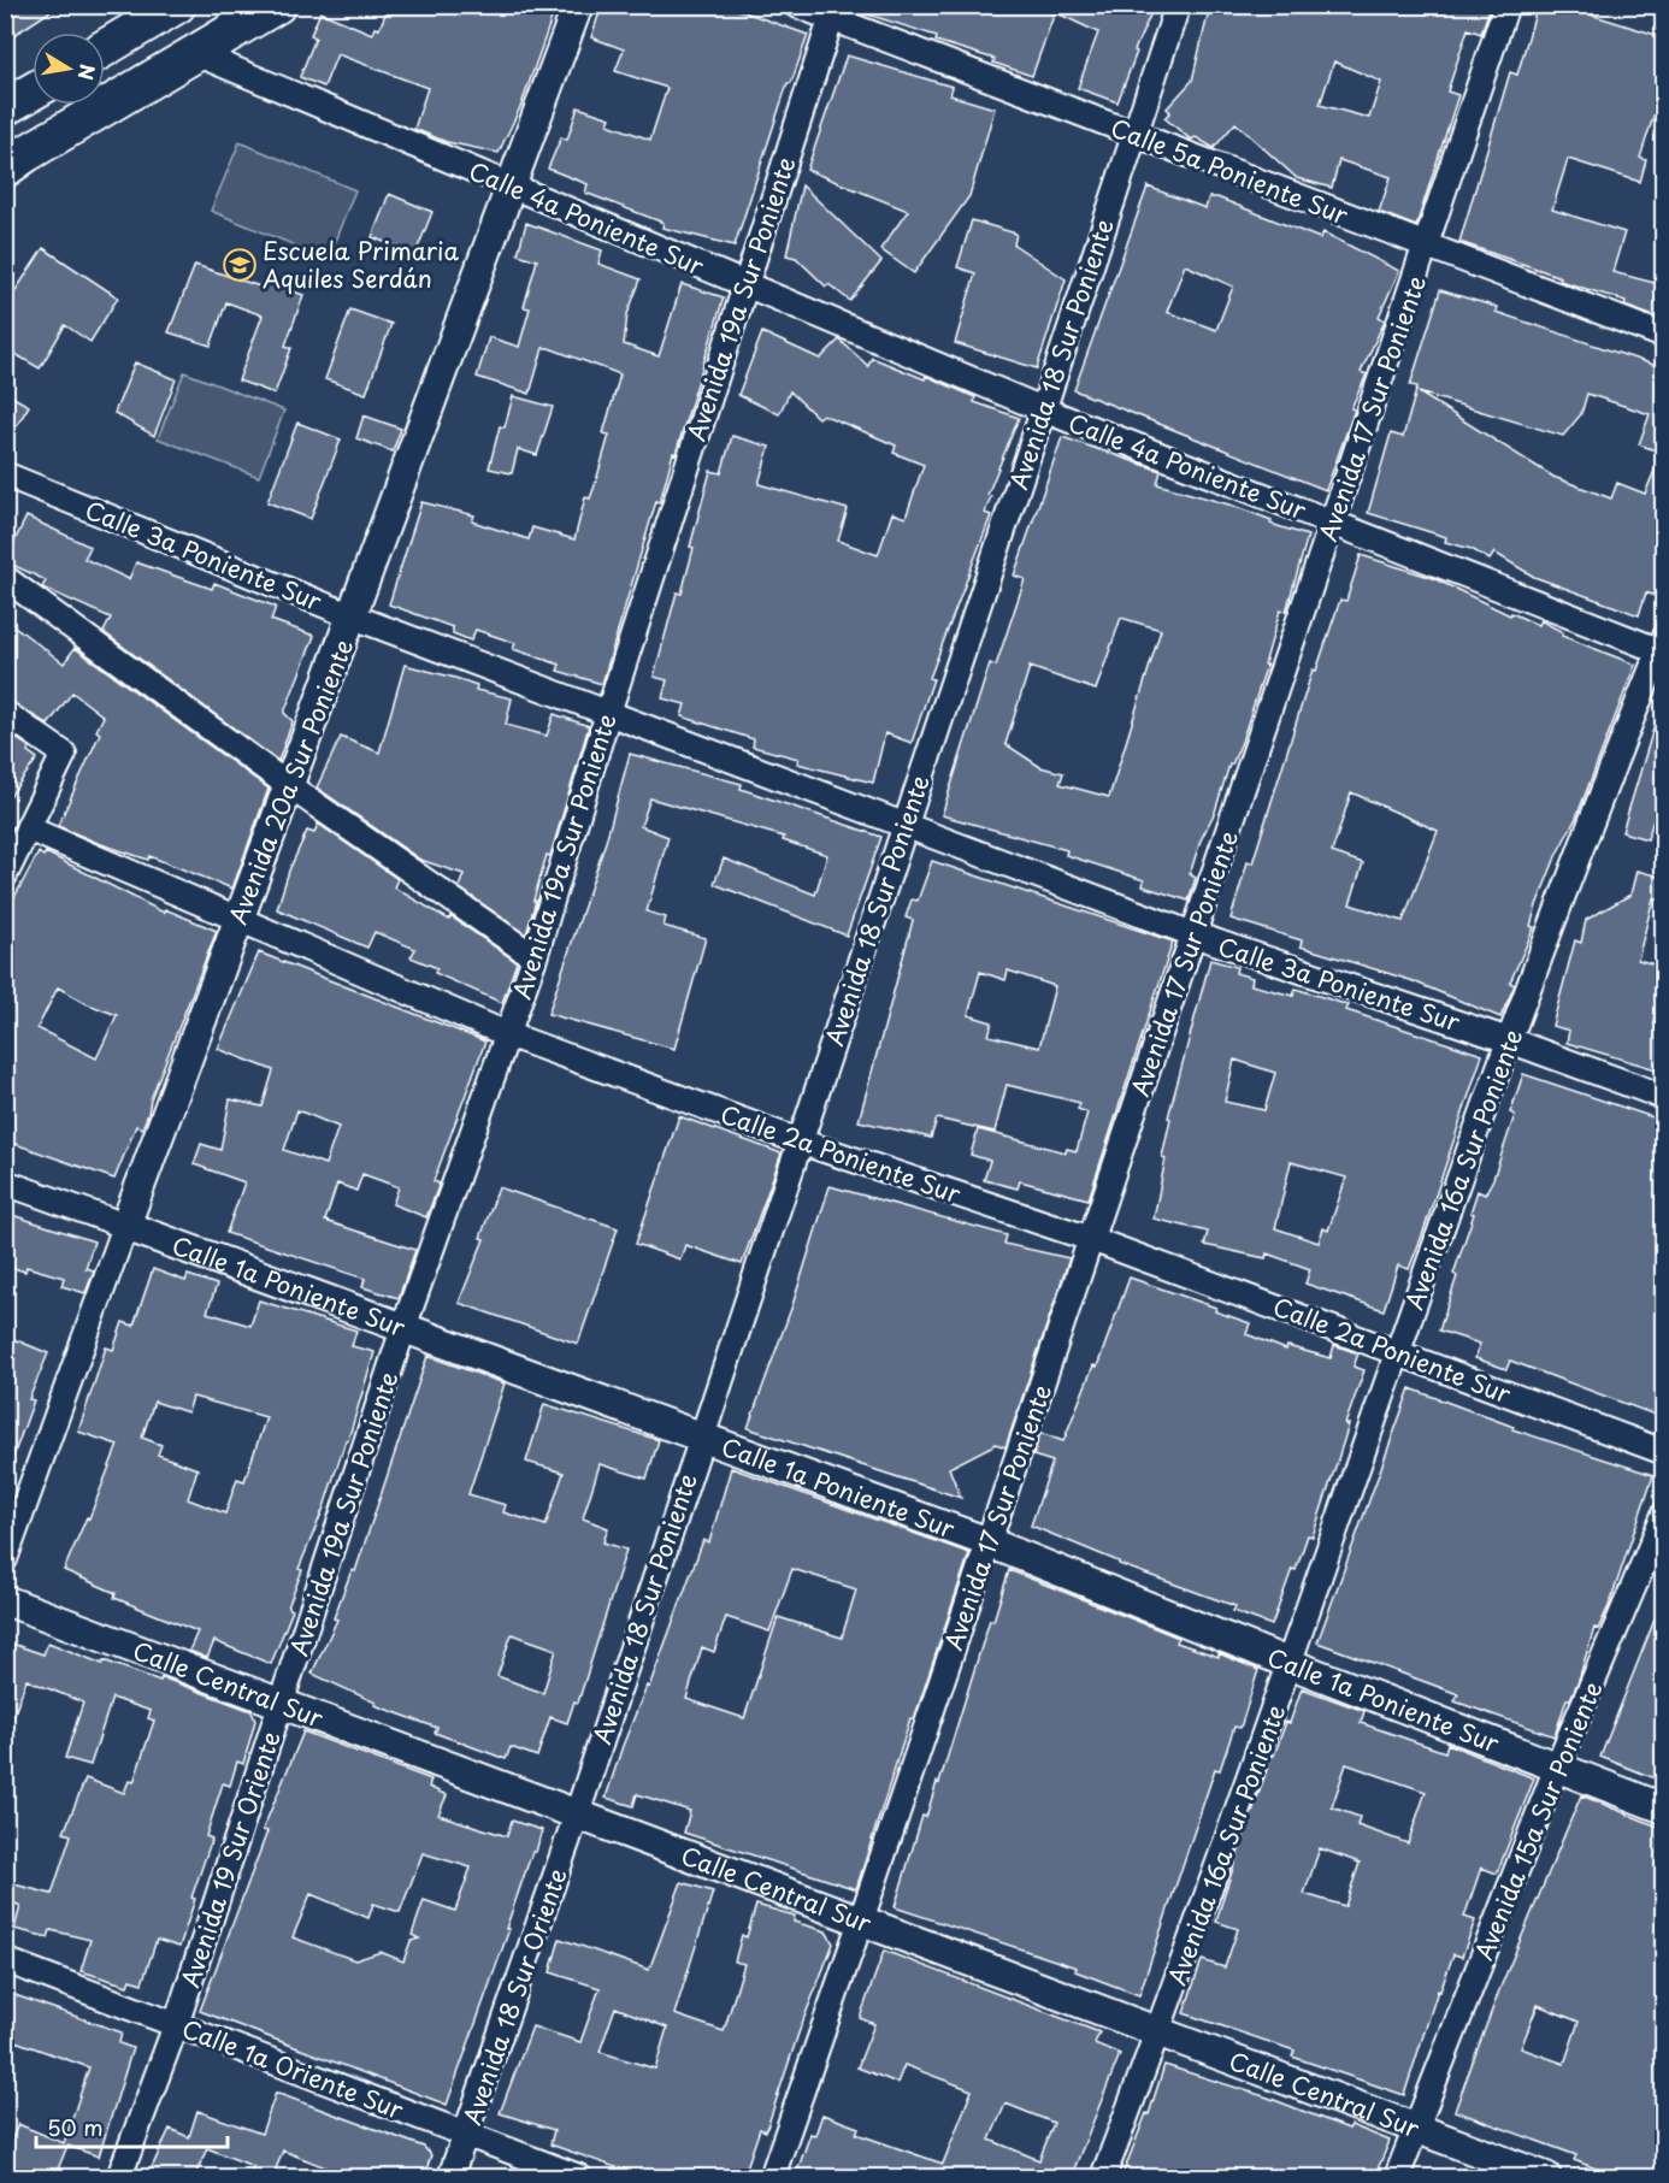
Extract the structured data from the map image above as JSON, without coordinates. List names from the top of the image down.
{
  "streets": {
    "street": [
      "Calle 5a Poniente Sur",
      "Calle 4a Poniente Sur",
      "Avenida 19a Sur Poniente",
      "Avenida 18 Sur Poniente",
      "Avenida 17 Sur Poniente",
      "Calle 3a Poniente Sur",
      "Avenida 20a Sur Poniente",
      "Calle 2a Poniente Sur",
      "Avenida 16a Sur Poniente",
      "Calle 1a Poniente Sur",
      "Calle Central Sur",
      "Avenida 15a Sur Poniente",
      "Avenida 19 Sur Oriente",
      "Avenida 18 Sur Oriente",
      "Calle 1a Oriente Sur"
    ]
  },
  "crossings": [
    ["Calle 5a Poniente Sur", "Avenida 19a Sur Poniente"],
    ["Calle 5a Poniente Sur", "Avenida 18 Sur Poniente"],
    ["Calle 5a Poniente Sur", "Avenida 17 Sur Poniente"],
    ["Calle 4a Poniente Sur", "Avenida 19a Sur Poniente"],
    ["Calle 4a Poniente Sur", "Avenida 18 Sur Poniente"],
    ["Calle 4a Poniente Sur", "Avenida 17 Sur Poniente"],
    ["Calle 4a Poniente Sur", "Avenida 20a Sur Poniente"],
    ["Calle 4a Poniente Sur", "Avenida 16a Sur Poniente"],
    ["Avenida 19a Sur Poniente", "Calle 3a Poniente Sur"],
    ["Avenida 19a Sur Poniente", "Calle 2a Poniente Sur"],
    ["Avenida 19a Sur Poniente", "Calle 1a Poniente Sur"],
    ["Avenida 19a Sur Poniente", "Calle Central Sur"],
    ["Avenida 19a Sur Poniente", "Avenida 19 Sur Oriente"],
    ["Avenida 18 Sur Poniente", "Calle 3a Poniente Sur"],
    ["Avenida 18 Sur Poniente", "Calle 2a Poniente Sur"],
    ["Avenida 18 Sur Poniente", "Calle 1a Poniente Sur"],
    ["Avenida 18 Sur Poniente", "Calle Central Sur"],
    ["Avenida 18 Sur Poniente", "Avenida 18 Sur Oriente"],
    ["Avenida 17 Sur Poniente", "Calle 3a Poniente Sur"],
    ["Avenida 17 Sur Poniente", "Calle 2a Poniente Sur"],
    ["Avenida 17 Sur Poniente", "Calle 1a Poniente Sur"],
    ["Avenida 17 Sur Poniente", "Calle Central Sur"],
    ["Calle 3a Poniente Sur", "Avenida 20a Sur Poniente"],
    ["Calle 3a Poniente Sur", "Avenida 16a Sur Poniente"],
    ["Avenida 20a Sur Poniente", "Calle 2a Poniente Sur"],
    ["Avenida 20a Sur Poniente", "Calle 1a Poniente Sur"],
    ["Calle 2a Poniente Sur", "Avenida 16a Sur Poniente"],
    ["Avenida 16a Sur Poniente", "Calle 1a Poniente Sur"],
    ["Avenida 16a Sur Poniente", "Calle Central Sur"],
    ["Calle 1a Poniente Sur", "Avenida 15a Sur Poniente"],
    ["Calle Central Sur", "Avenida 15a Sur Poniente"],
    ["Calle Central Sur", "Avenida 19 Sur Oriente"],
    ["Calle Central Sur", "Avenida 18 Sur Oriente"],
    ["Avenida 19 Sur Oriente", "Calle 1a Oriente Sur"],
    ["Avenida 18 Sur Oriente", "Calle 1a Oriente Sur"]
  ],
  "places": {
    "school or university": ["Escuela Primaria Aquiles Serdán"]
  },
  "scale_bar": "50 m",
  "north": "right"
}
